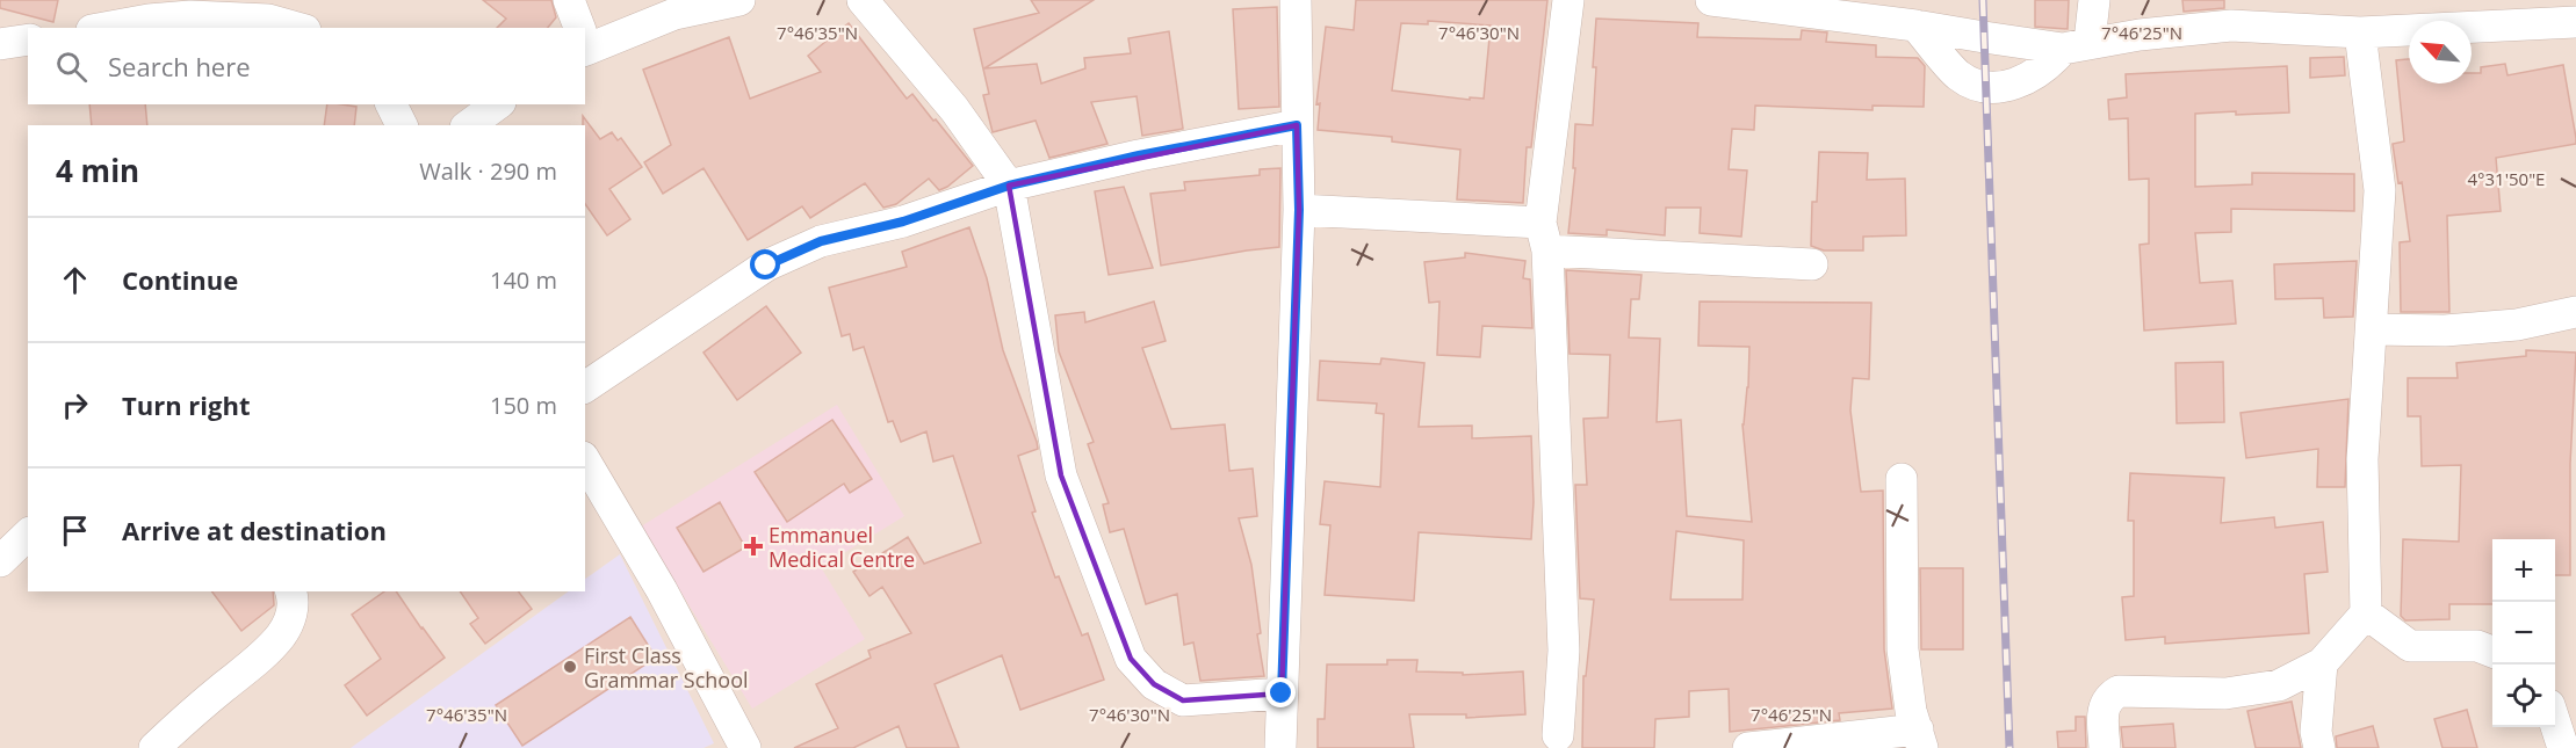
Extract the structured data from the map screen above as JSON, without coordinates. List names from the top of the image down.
{
  "places": {
    "health": ["Emmanuel Medical Centre"],
    "other": ["First Class Grammar School"]
  },
  "north": "top left",
  "page": {
    "search": "Search here",
    "heading": ["4 min", "Walk · 290 m"],
    "list": [
      ["Continue", "140 m"],
      ["Turn right", "150 m"],
      "Arrive at destination"
    ],
    "map_buttons": ["+", "−"]
  },
  "coordinates": [
    "7°46'35\"N",
    "7°46'30\"N",
    "7°46'25\"N",
    "4°31'50\"E"
  ]
}
